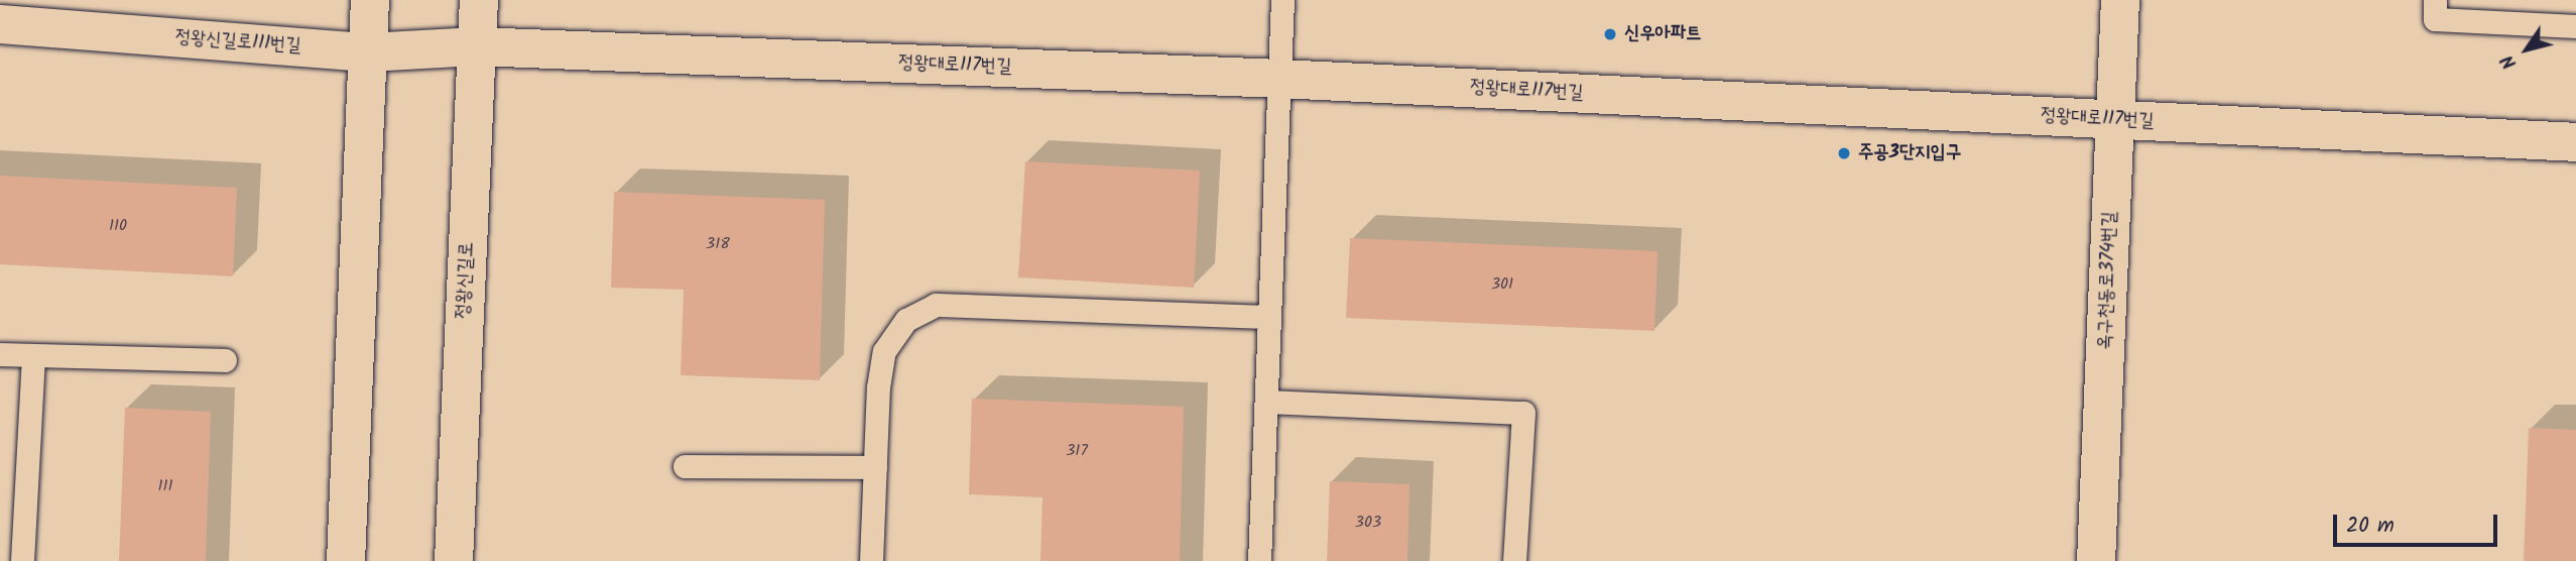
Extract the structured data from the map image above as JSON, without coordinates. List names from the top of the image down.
{
  "streets": {
    "street": [
      "정왕신길로111번길",
      "정왕대로117번길",
      "정왕신길로",
      "옥구천동로374번길"
    ]
  },
  "crossings": [
    ["정왕신길로111번길", "정왕대로117번길"],
    ["정왕신길로111번길", "정왕신길로"],
    ["정왕대로117번길", "정왕신길로"],
    ["정왕대로117번길", "옥구천동로374번길"]
  ],
  "places": ["신우아파트", "주공3단지입구"],
  "house_numbers": [
    "110",
    "318",
    "301",
    "317",
    "111",
    "303"
  ],
  "scale_bar": "20 m",
  "north": "bottom left"
}
